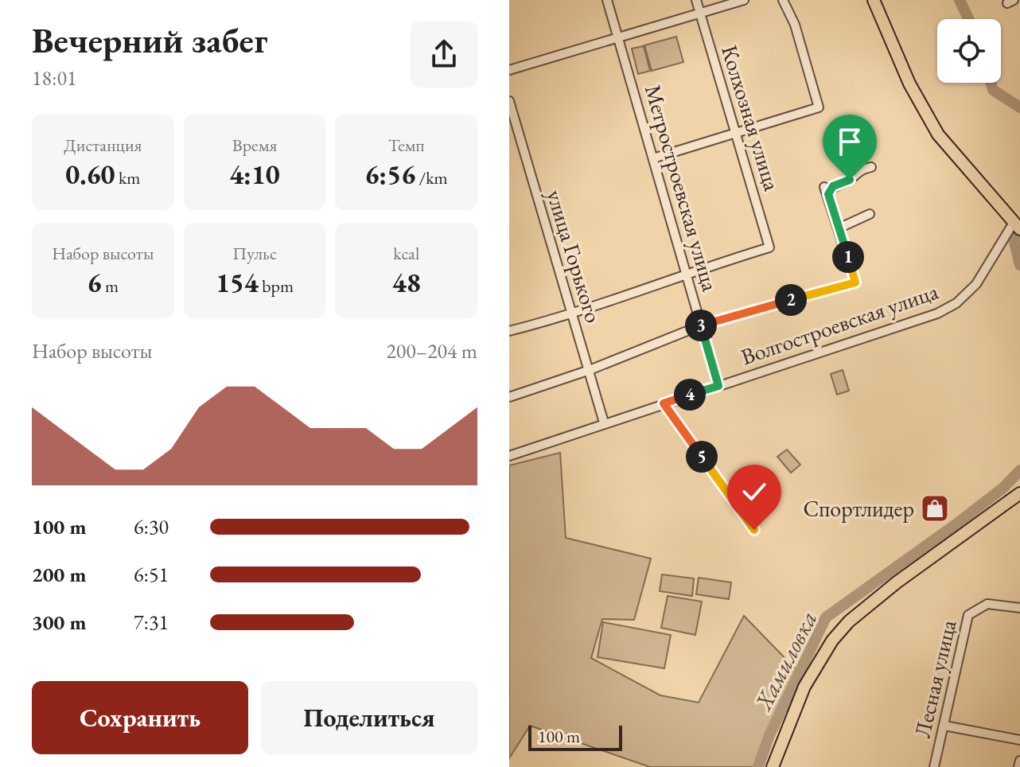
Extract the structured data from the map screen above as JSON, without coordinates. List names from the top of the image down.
{
  "streets": {
    "street": [
      "Колхозная улица",
      "Метростроевская улица",
      "улица Горького",
      "Волгостроевская улица",
      "Лесная улица"
    ]
  },
  "crossings": [
    ["Колхозная улица", "Метростроевская улица"],
    ["Метростроевская улица", "Волгостроевская улица"],
    ["улица Горького", "Волгостроевская улица"]
  ],
  "water": ["Хамиловка"],
  "places": {
    "shop": ["Спортлидер"]
  },
  "scale_bar": "100 m",
  "page": {
    "heading": ["Вечерний забег", "18:01"],
    "stats": [
      ["Дистанция", "0.60 km"],
      ["Время", "4:10"],
      ["Темп", "6:56 /km"],
      ["Набор высоты", "6 m"],
      ["Пульс", "154 bpm"],
      ["kcal", "48"]
    ],
    "pins": [
      "1",
      "2",
      "3",
      "4",
      "5"
    ],
    "chart": ["Набор высоты", "200–204 m"],
    "list": [
      {
        "name": "100 m",
        "note": "6:30"
      },
      {
        "name": "200 m",
        "note": "6:51"
      },
      {
        "name": "300 m",
        "note": "7:31"
      }
    ],
    "buttons": ["Сохранить", "Поделиться"],
    "scale": "100 m"
  }
}
